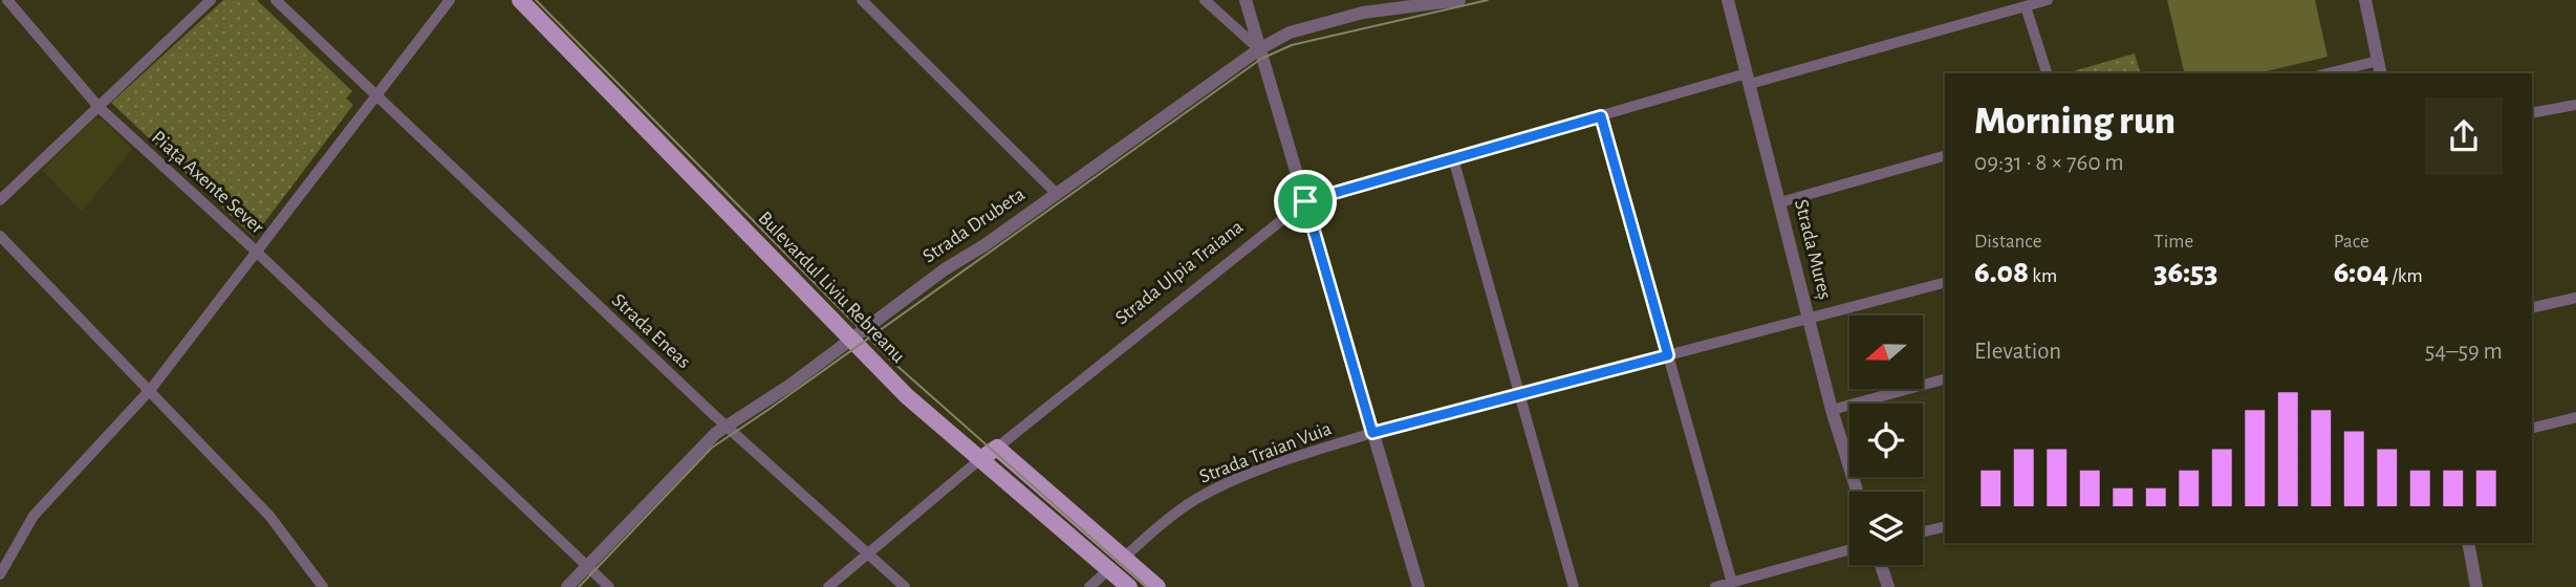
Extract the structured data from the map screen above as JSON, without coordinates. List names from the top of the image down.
{
  "streets": {
    "main road": ["Strada Ulpia Traiana", "Bulevardul Liviu Rebreanu"],
    "street": [
      "Piața Axente Sever",
      "Strada Drubeta",
      "Strada Mureș",
      "Strada Eneas",
      "Strada Traian Vuia"
    ]
  },
  "crossings": [
    ["Piața Axente Sever", "Strada Eneas"],
    ["Strada Drubeta", "Bulevardul Liviu Rebreanu"],
    ["Strada Drubeta", "Strada Eneas"],
    ["Strada Mureș", "Strada Ulpia Traiana"],
    ["Strada Mureș", "Strada Traian Vuia"],
    ["Strada Ulpia Traiana", "Bulevardul Liviu Rebreanu"],
    ["Strada Ulpia Traiana", "Strada Eneas"]
  ],
  "north": "left",
  "page": {
    "heading": ["Morning run", "09:31 · 8 × 760 m"],
    "stats": [
      ["Distance", "6.08 km"],
      ["Time", "36:53"],
      ["Pace", "6:04 /km"]
    ],
    "chart": ["Elevation", "54–59 m"]
  }
}
